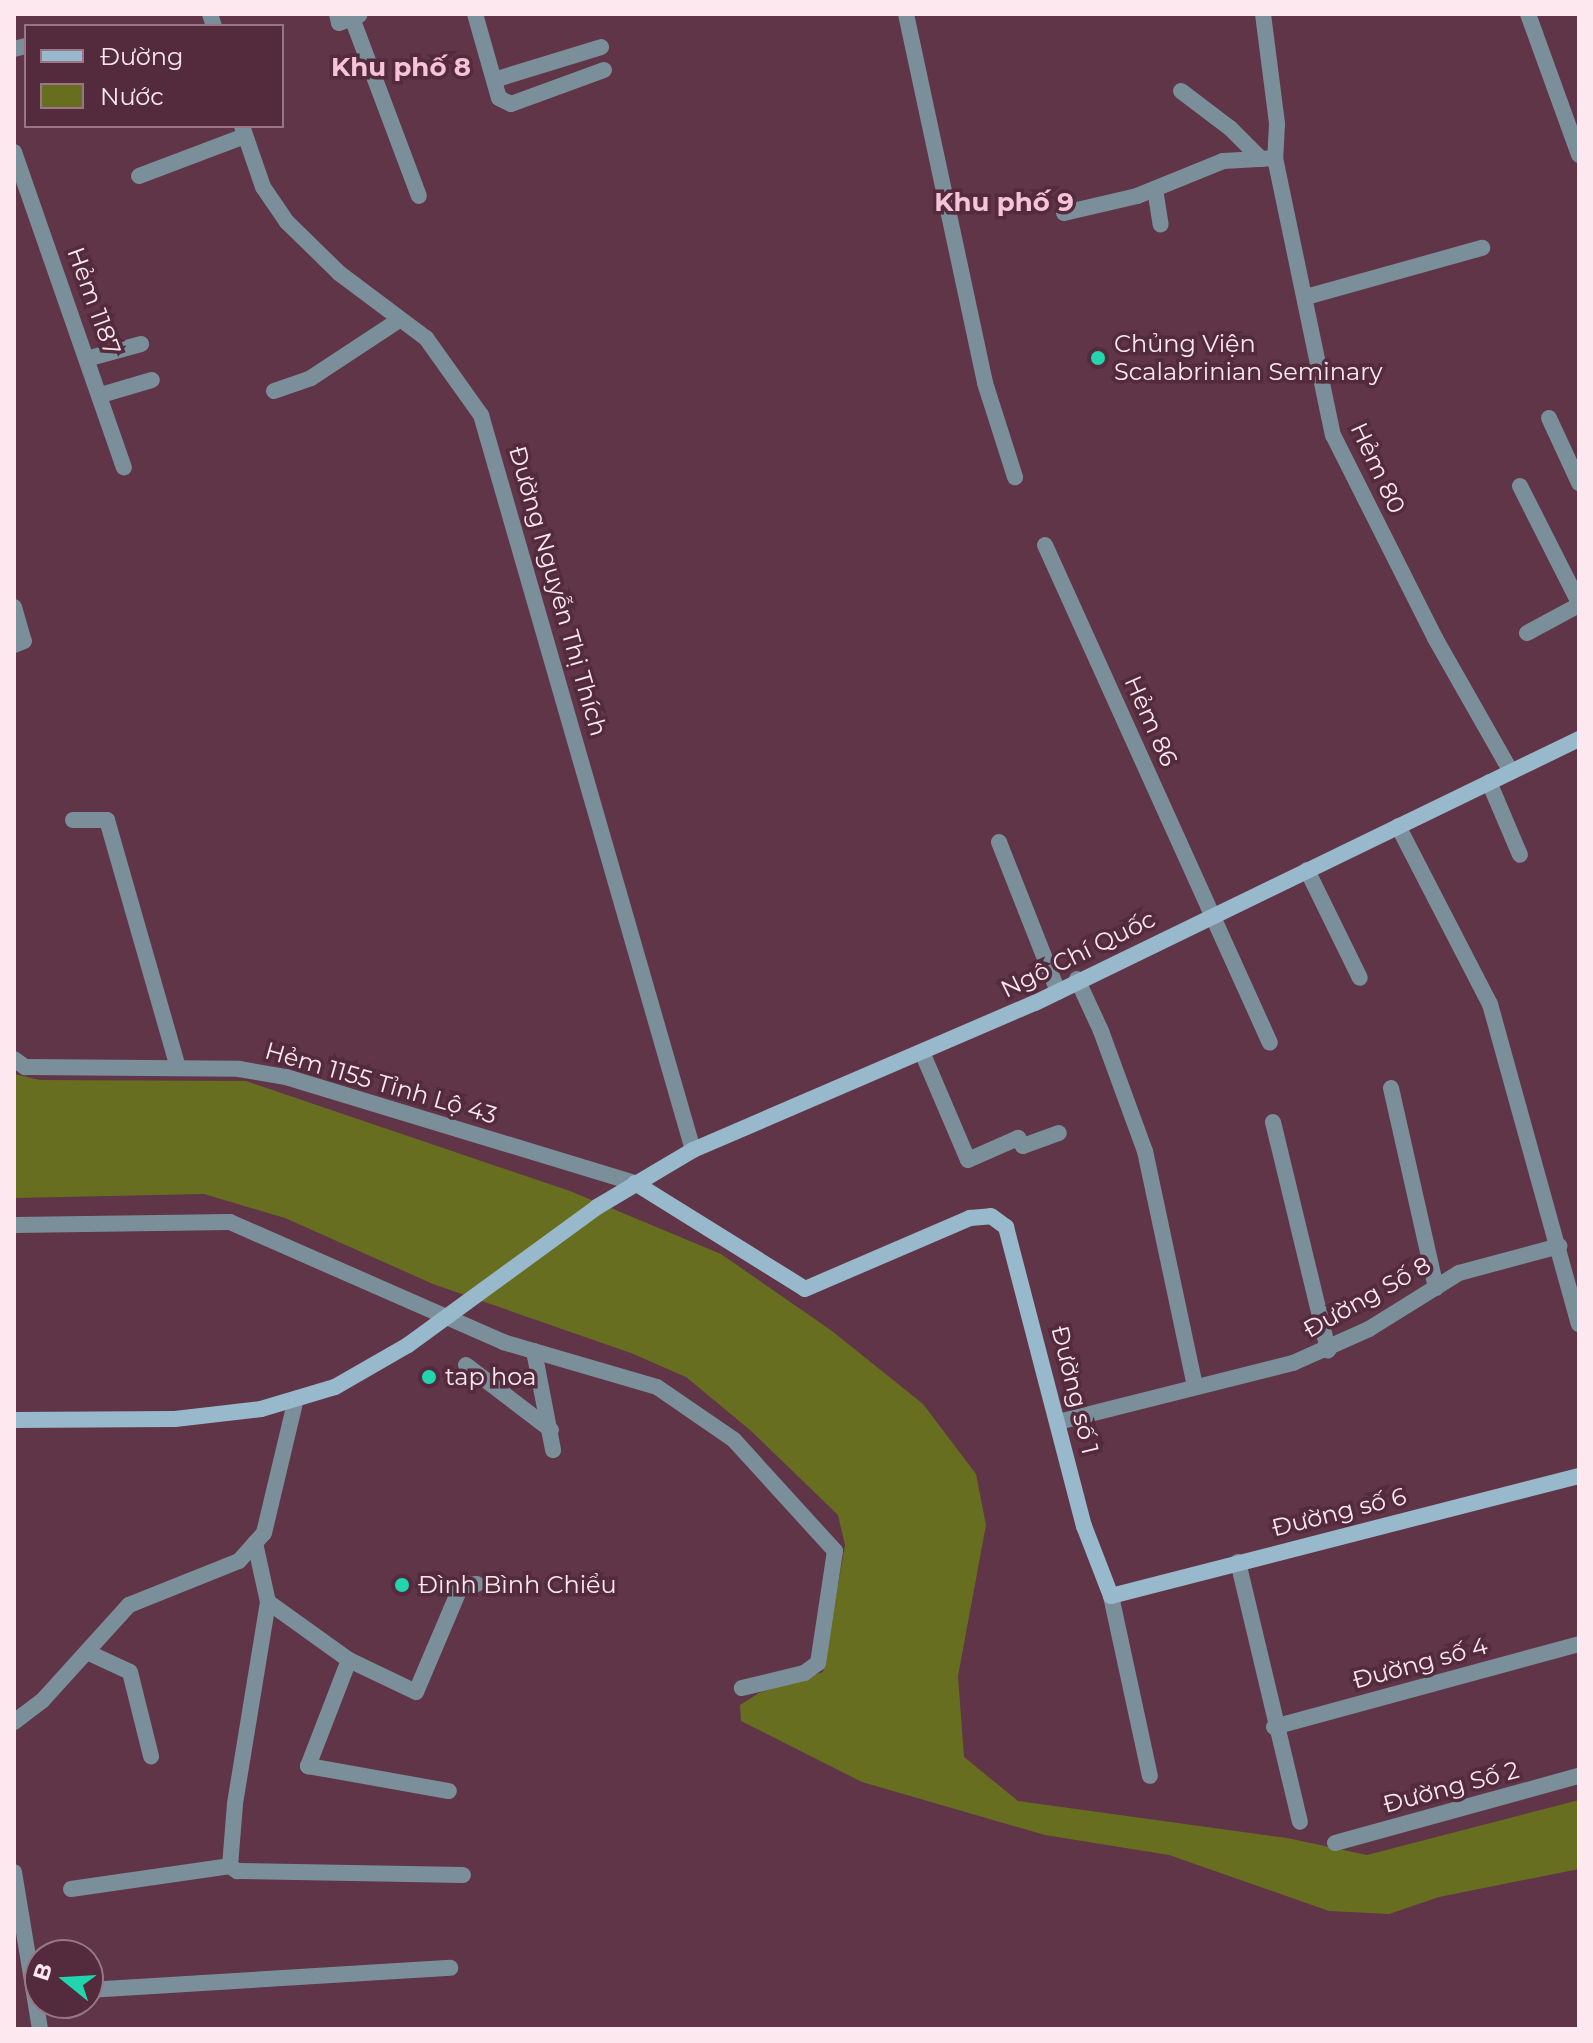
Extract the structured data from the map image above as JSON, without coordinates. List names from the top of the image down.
{
  "streets": {
    "main road": ["Ngô Chí Quốc", "Đường số 1", "Đường số 6"],
    "street": [
      "Hẻm 1187",
      "Hẻm 80",
      "Đường Nguyễn Thị Thích",
      "Hẻm 86",
      "Hẻm 1155 Tỉnh Lộ 43",
      "Đường Số 8",
      "Đường số 4",
      "Đường Số 2"
    ]
  },
  "crossings": [
    ["Hẻm 80", "Ngô Chí Quốc"],
    ["Đường Nguyễn Thị Thích", "Ngô Chí Quốc"],
    ["Hẻm 86", "Ngô Chí Quốc"],
    ["Ngô Chí Quốc", "Hẻm 1155 Tỉnh Lộ 43"],
    ["Ngô Chí Quốc", "Đường số 1"],
    ["Hẻm 1155 Tỉnh Lộ 43", "Đường số 1"],
    ["Đường Số 8", "Đường số 1"],
    ["Đường số 1", "Đường số 6"]
  ],
  "districts": ["Khu phố 8", "Khu phố 9"],
  "places": ["Chủng Viện Scalabrinian Seminary", "tap hoa", "Đình Bình Chiểu"],
  "legend": ["Đường", "Nước"],
  "north": "left"
}
